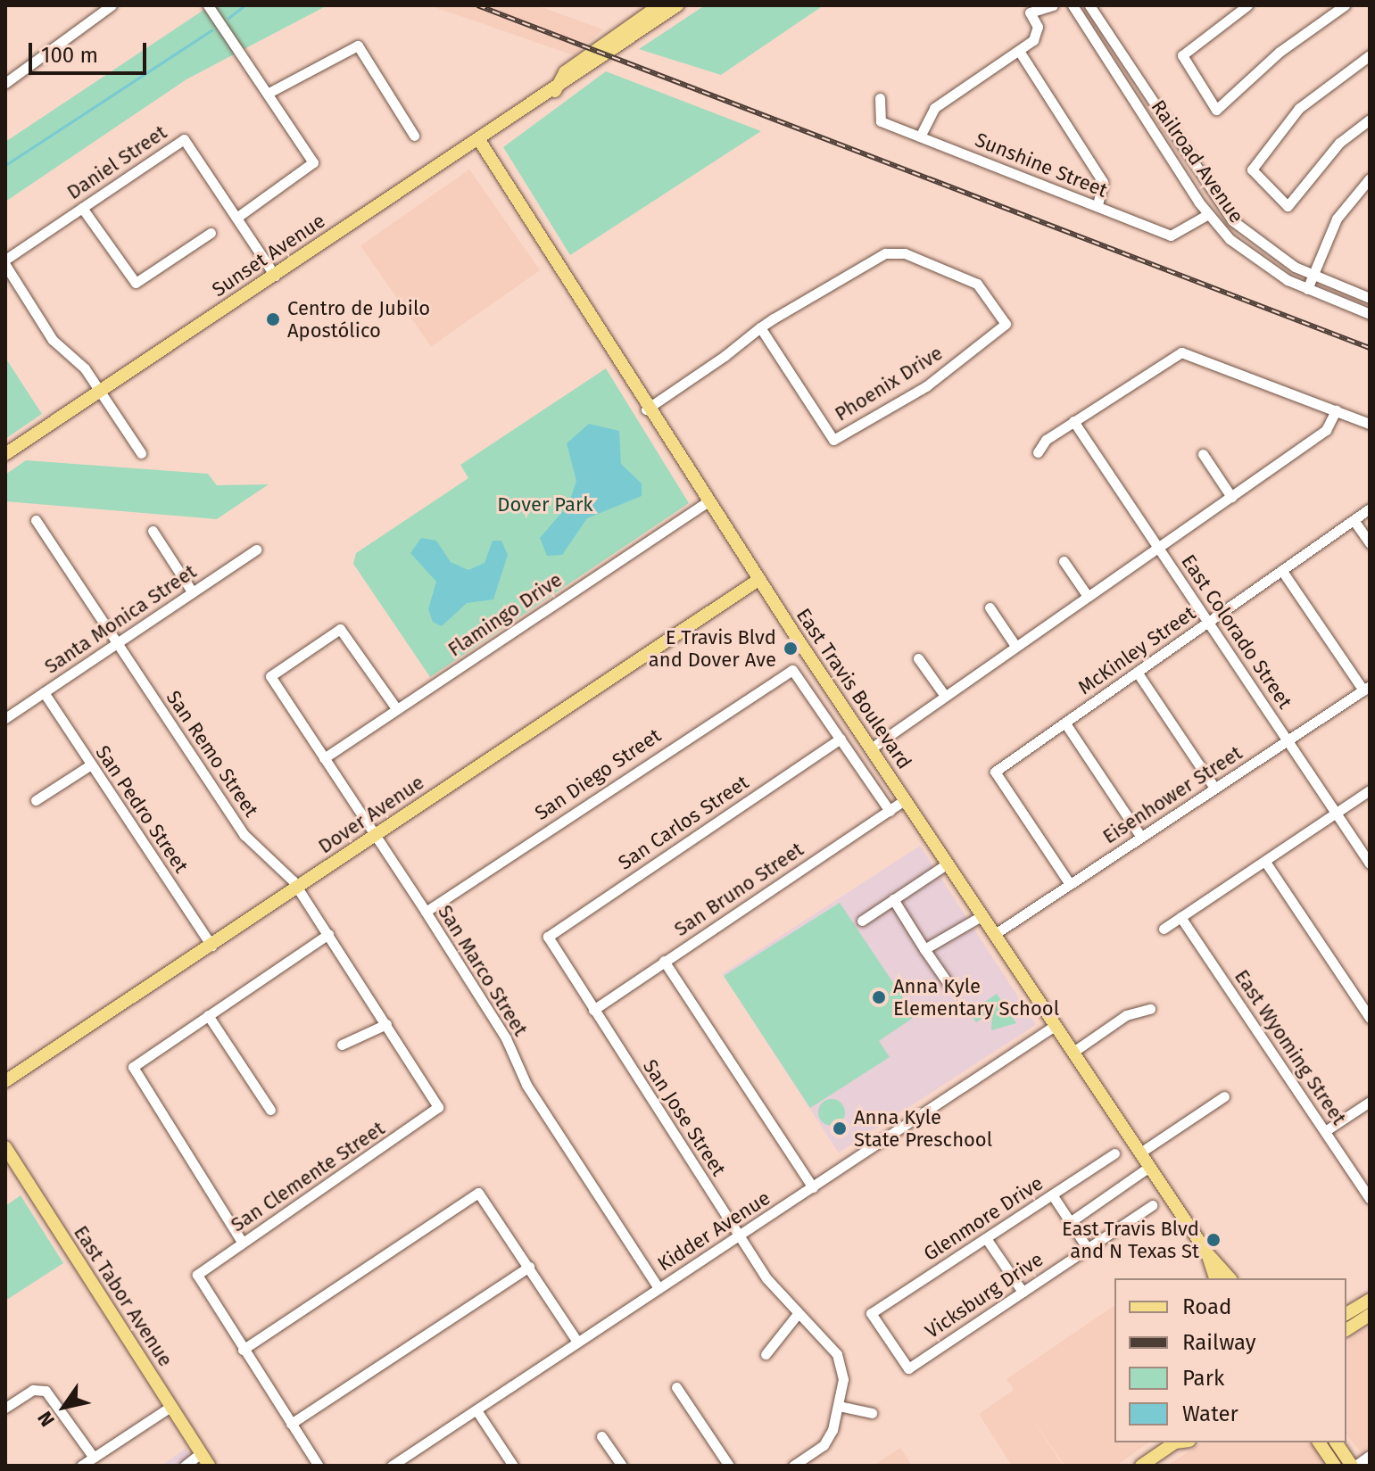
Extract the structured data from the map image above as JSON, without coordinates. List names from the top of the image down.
{
  "streets": {
    "main road": [
      "Sunset Avenue",
      "East Travis Boulevard",
      "Dover Avenue",
      "East Tabor Avenue"
    ],
    "street": [
      "Railroad Avenue",
      "Daniel Street",
      "Sunshine Street",
      "Phoenix Drive",
      "Flamingo Drive",
      "Santa Monica Street",
      "East Colorado Street",
      "McKinley Street",
      "San Remo Street",
      "San Diego Street",
      "Eisenhower Street",
      "San Pedro Street",
      "San Carlos Street",
      "San Bruno Street",
      "San Marco Street",
      "East Wyoming Street",
      "San Jose Street",
      "San Clemente Street",
      "Glenmore Drive",
      "Kidder Avenue",
      "Vicksburg Drive"
    ]
  },
  "crossings": [
    ["Railroad Avenue", "Sunshine Street"],
    ["Daniel Street", "Sunset Avenue"],
    ["Sunset Avenue", "East Travis Boulevard"],
    ["Phoenix Drive", "East Travis Boulevard"],
    ["Flamingo Drive", "East Travis Boulevard"],
    ["Flamingo Drive", "San Marco Street"],
    ["Santa Monica Street", "San Remo Street"],
    ["Santa Monica Street", "San Pedro Street"],
    ["East Colorado Street", "McKinley Street"],
    ["East Colorado Street", "Eisenhower Street"],
    ["McKinley Street", "Eisenhower Street"],
    ["East Travis Boulevard", "San Diego Street"],
    ["East Travis Boulevard", "Eisenhower Street"],
    ["East Travis Boulevard", "Dover Avenue"],
    ["East Travis Boulevard", "San Carlos Street"],
    ["East Travis Boulevard", "San Bruno Street"],
    ["East Travis Boulevard", "Kidder Avenue"],
    ["San Remo Street", "Dover Avenue"],
    ["San Remo Street", "San Clemente Street"],
    ["San Diego Street", "San Marco Street"],
    ["San Pedro Street", "Dover Avenue"],
    ["Dover Avenue", "San Marco Street"],
    ["San Carlos Street", "San Jose Street"],
    ["San Bruno Street", "San Jose Street"],
    ["San Marco Street", "Kidder Avenue"],
    ["San Jose Street", "Kidder Avenue"],
    ["Glenmore Drive", "Vicksburg Drive"]
  ],
  "parks": ["Dover Park"],
  "places": [
    "Centro de Jubilo Apostólico",
    "E Travis Blvd and Dover Ave",
    "Anna Kyle Elementary School",
    "Anna Kyle State Preschool",
    "East Travis Blvd and N Texas St"
  ],
  "legend": [
    "Road",
    "Railway",
    "Park",
    "Water"
  ],
  "scale_bar": "100 m",
  "north": "bottom left"
}
